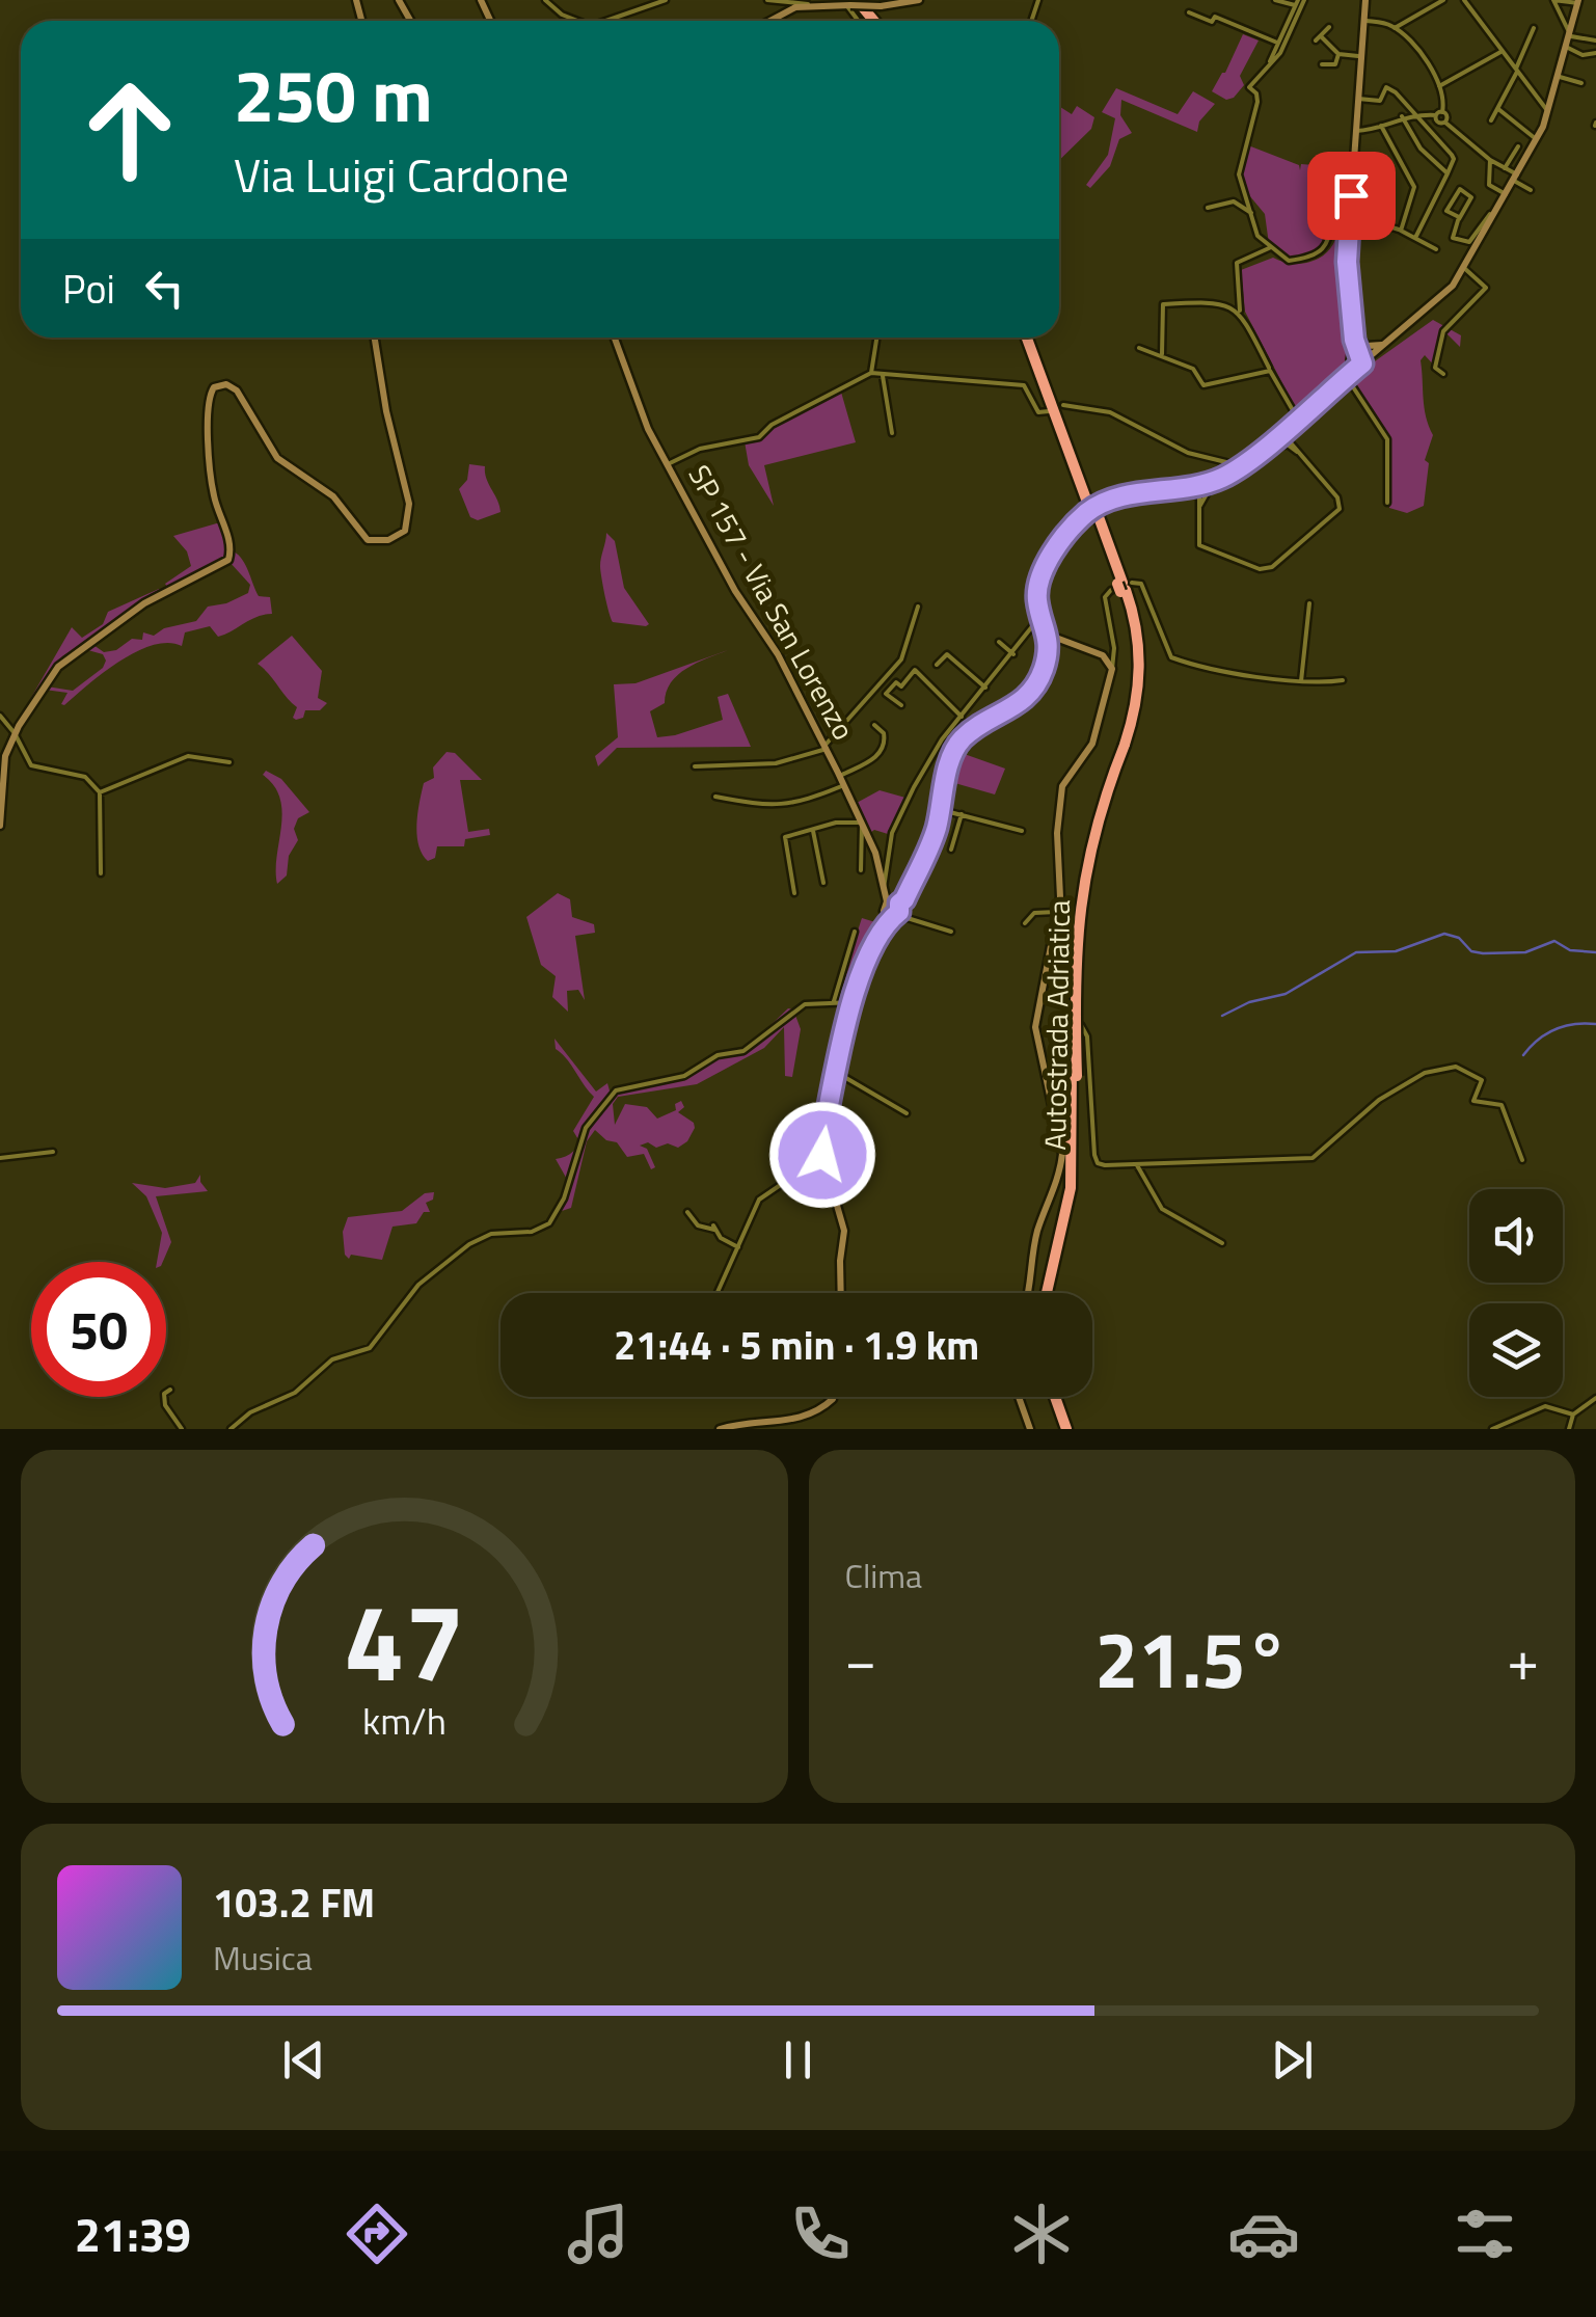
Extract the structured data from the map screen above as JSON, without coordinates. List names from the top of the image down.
{
  "streets": {
    "highway": ["Autostrada Adriatica"],
    "main road": ["SP 157 - Via San Lorenzo"]
  },
  "page": {
    "turn": ["250 m", "Via Luigi Cardone"],
    "then": "Poi",
    "limit": "50",
    "trip": "21:44 · 5 min · 1.9 km",
    "tile": "Clima",
    "heat": ["−", "21.5°", "+"],
    "song": ["103.2 FM", "Musica"],
    "tabs": "21:39",
    "gauge": ["47", "km/h"]
  }
}
